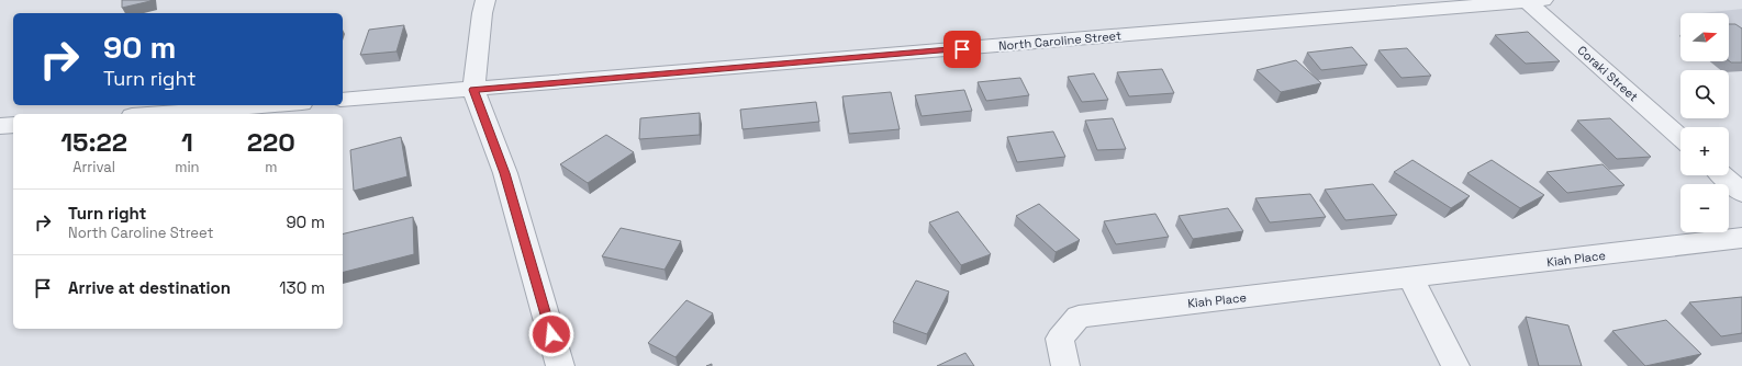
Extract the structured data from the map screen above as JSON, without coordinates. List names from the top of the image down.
{
  "streets": {
    "street": ["North Caroline Street", "Coraki Street", "Kiah Place"]
  },
  "crossings": [
    ["North Caroline Street", "Coraki Street"]
  ],
  "north": "right",
  "page": {
    "map_buttons": ["+", "−"],
    "turn": ["90 m", "Turn right"],
    "eta": [
      "15:22",
      "Arrival",
      "1",
      "min",
      "220",
      "m"
    ],
    "list": [
      {
        "name": "Turn right",
        "note": "North Caroline Street",
        "value": "90 m"
      },
      {
        "name": "Arrive at destination",
        "value": "130 m"
      }
    ]
  }
}
